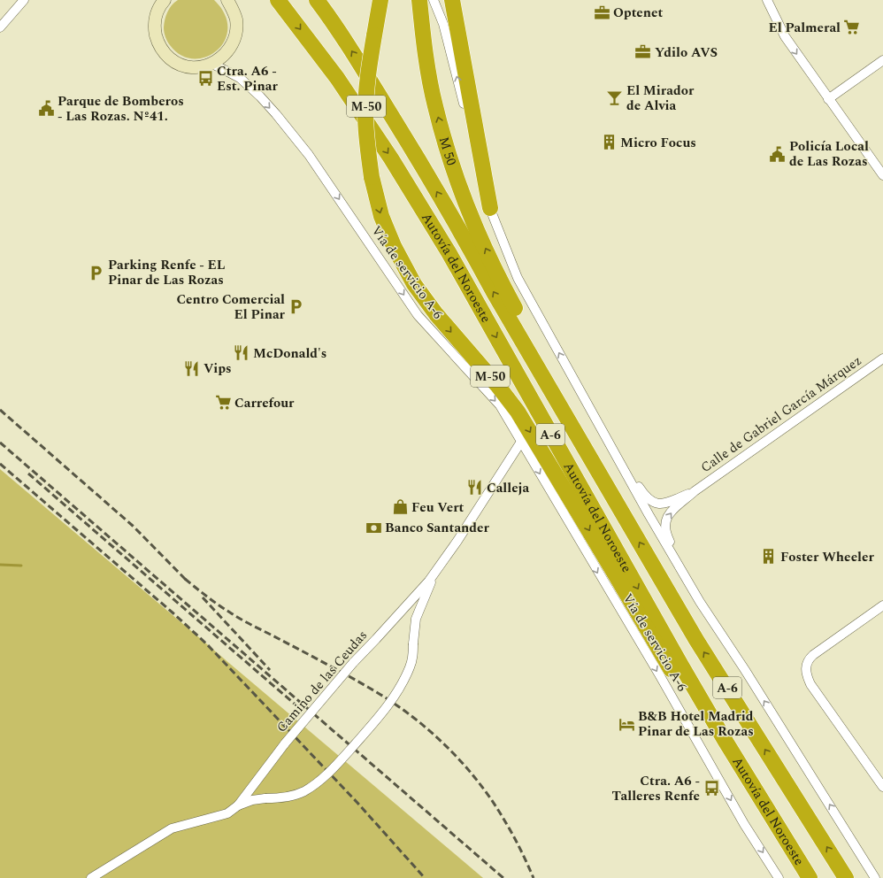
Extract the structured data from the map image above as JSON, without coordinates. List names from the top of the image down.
{
  "streets": {
    "highway": [
      "M-50",
      "M 50",
      "Autovía del Noroeste",
      "A-6"
    ],
    "street": ["Vía de servicio A-6", "Calle de Gabriel García Márquez", "Camino de las Ceudas"]
  },
  "crossings": [
    ["M 50", "Autovía del Noroeste"],
    ["Vía de servicio A-6", "Camino de las Ceudas"]
  ],
  "places": {
    "office": ["Optenet", "Ydilo AVS"],
    "supermarket": ["El Palmeral", "Carrefour"],
    "bus stop": ["Ctra. A6 - Est. Pinar", "Ctra. A6 - Talleres Renfe"],
    "bar": ["El Mirador de Alvia"],
    "public building": ["Parque de Bomberos - Las Rozas. Nº41.", "Policía Local de Las Rozas"],
    "building": ["Micro Focus", "Foster Wheeler"],
    "parking": ["Parking Renfe - EL Pinar de Las Rozas", "Centro Comercial El Pinar"],
    "restaurant": ["McDonald's", "Vips", "Calleja"],
    "shop": ["Feu Vert"],
    "bank": ["Banco Santander"],
    "hotel": ["B&B Hotel Madrid Pinar de Las Rozas"]
  }
}
